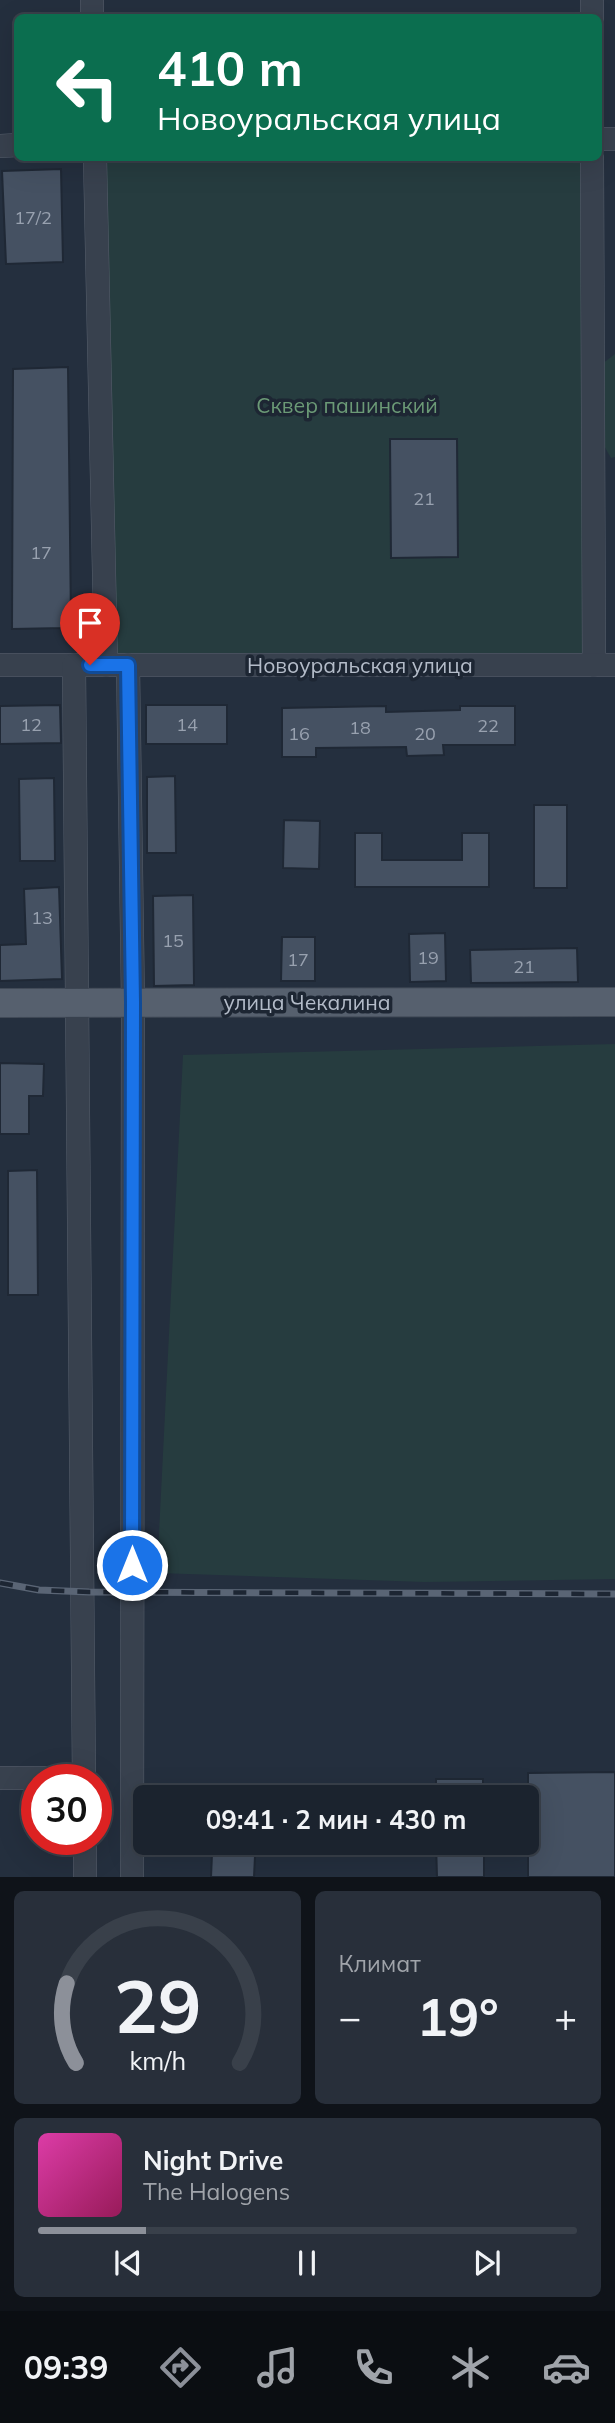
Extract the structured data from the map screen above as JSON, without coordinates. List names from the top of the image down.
{
  "streets": {
    "main road": ["улица Чекалина"],
    "street": ["Новоуральская улица"]
  },
  "parks": ["Сквер пашинский"],
  "house_numbers": [
    "17/2",
    "21",
    "17",
    "12",
    "14",
    "22",
    "18",
    "16",
    "20",
    "13",
    "15",
    "19",
    "17",
    "21"
  ],
  "page": {
    "turn": ["410 m", "Новоуральская улица"],
    "limit": "30",
    "trip": "09:41 · 2 мин · 430 m",
    "tile": "Климат",
    "heat": ["−", "19°", "+"],
    "song": ["Night Drive", "The Halogens"],
    "tabs": "09:39",
    "gauge": ["29", "km/h"]
  }
}
